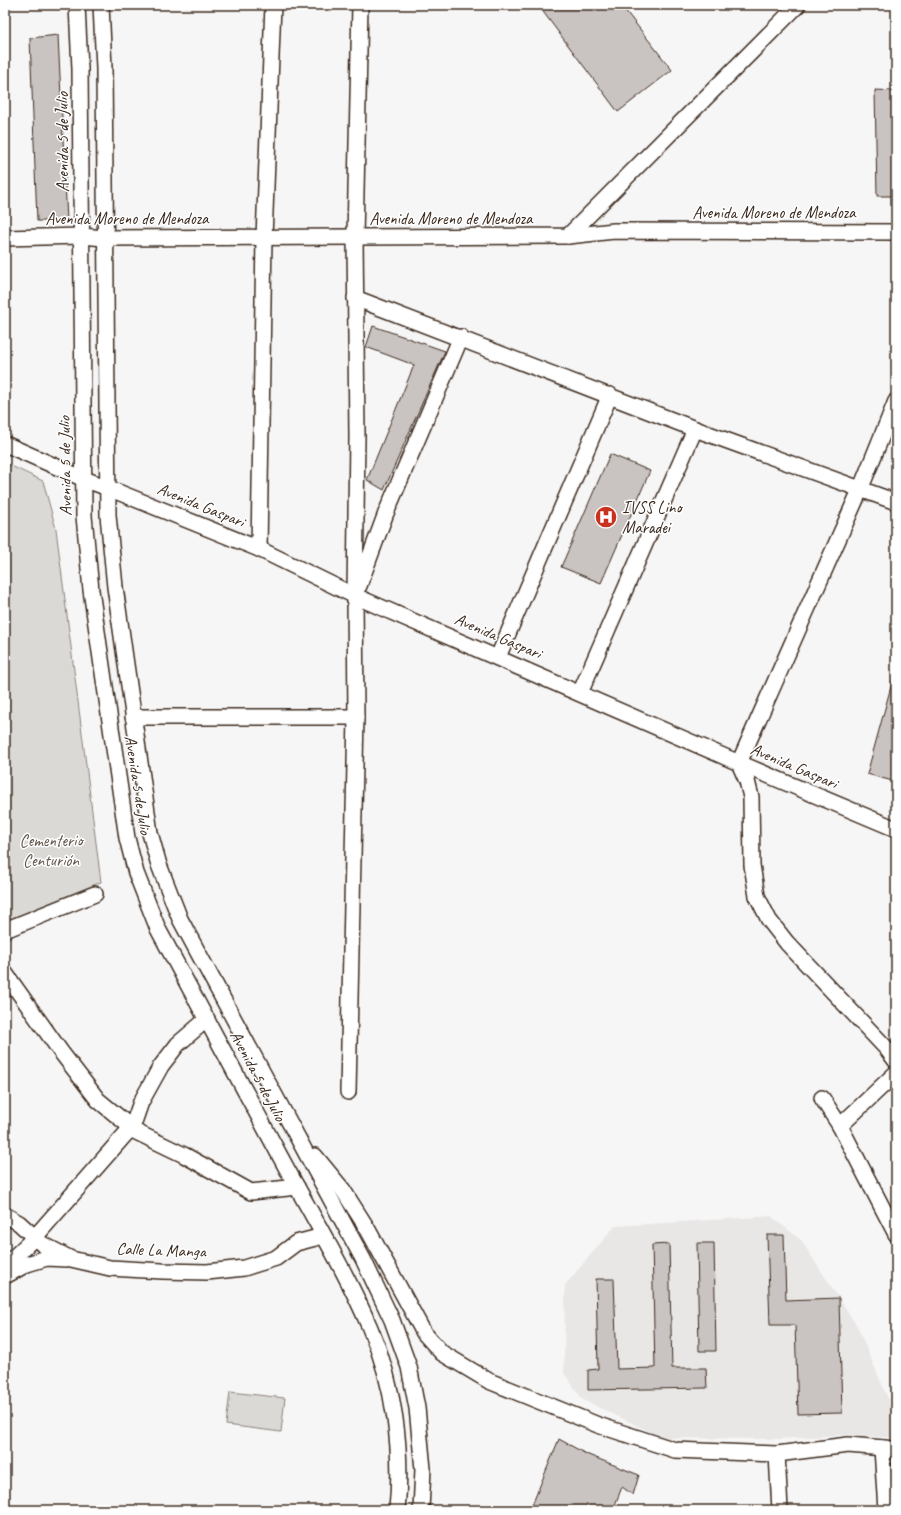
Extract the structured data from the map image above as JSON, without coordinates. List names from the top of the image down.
{
  "streets": {
    "street": [
      "Avenida 5 de Julio",
      "Avenida Moreno de Mendoza",
      "Avenida Gaspari",
      "Calle La Manga"
    ]
  },
  "crossings": [
    ["Avenida 5 de Julio", "Avenida Moreno de Mendoza"],
    ["Avenida 5 de Julio", "Avenida Gaspari"],
    ["Avenida 5 de Julio", "Calle La Manga"]
  ],
  "parks": ["Cementerio Centurión"],
  "places": {
    "hospital": ["IVSS Lino Maradei"]
  }
}
